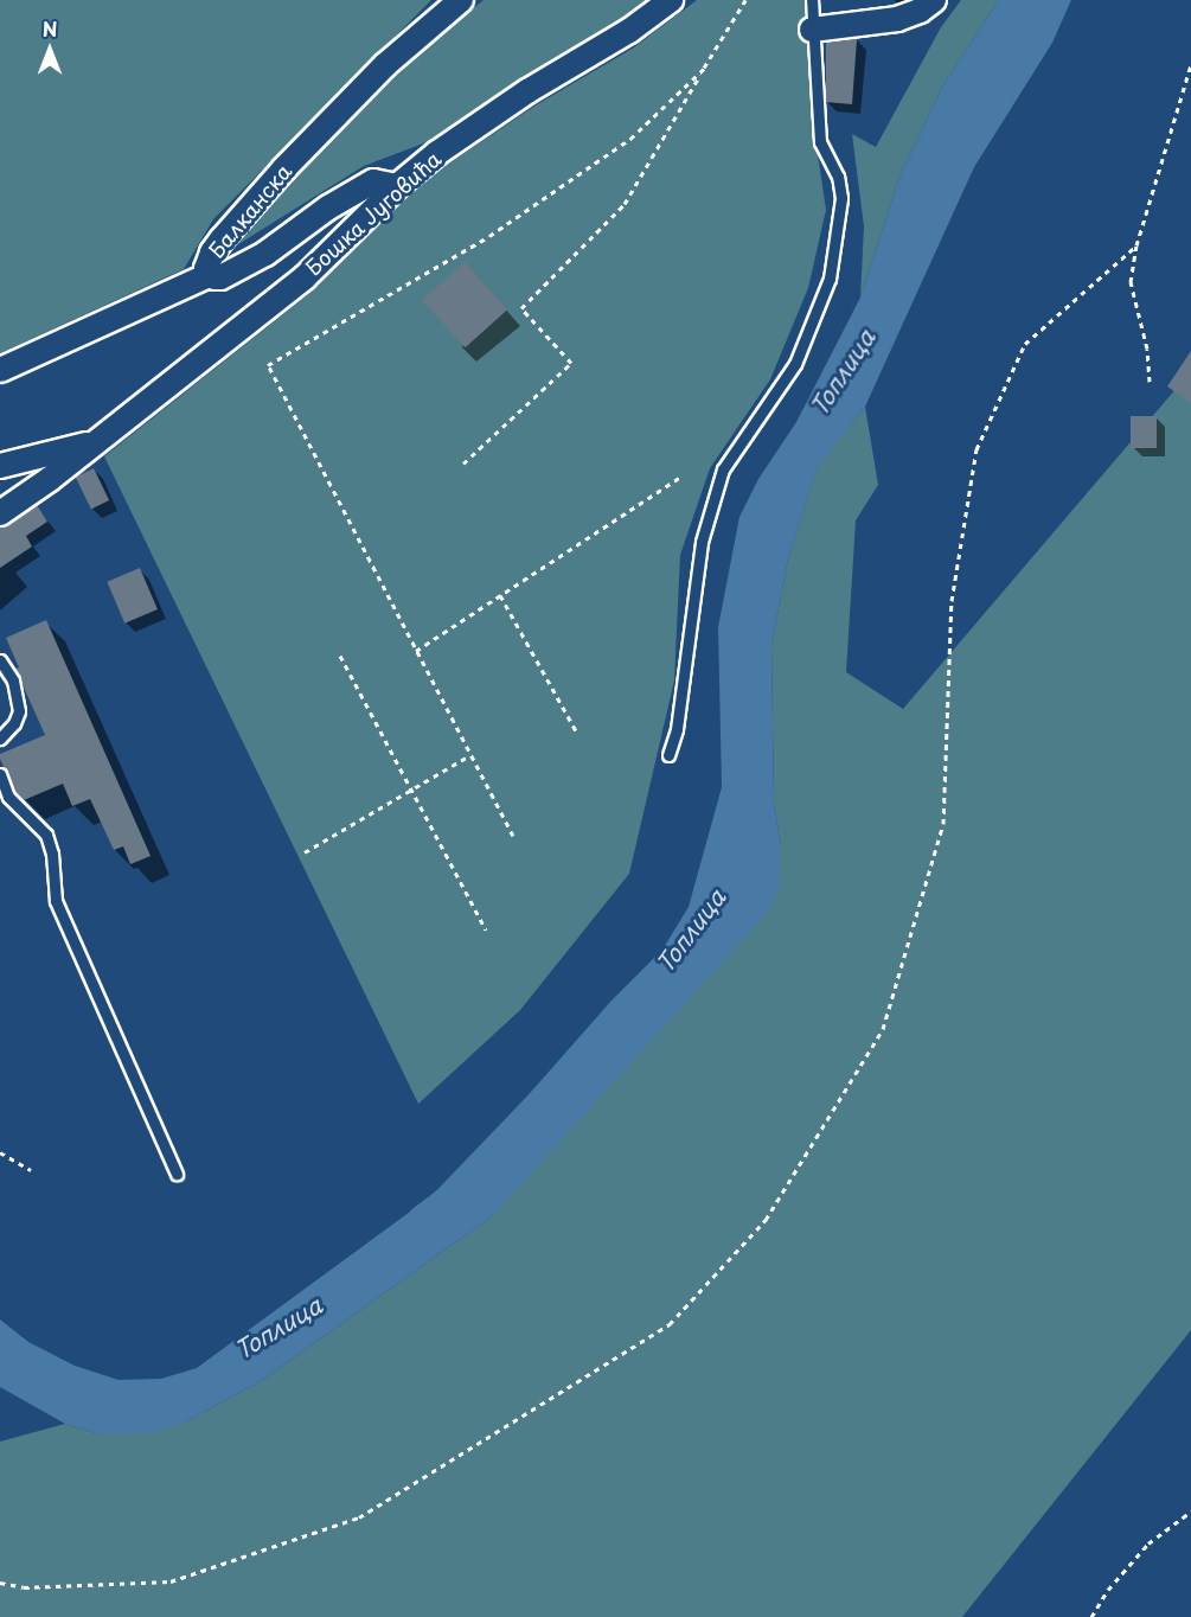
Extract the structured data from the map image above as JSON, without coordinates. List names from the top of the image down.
{
  "streets": {
    "street": ["Балканска", "Бошка Југовића"]
  },
  "crossings": [
    ["Балканска", "Бошка Југовића"]
  ],
  "water": ["Топлица"],
  "north": "top"
}
